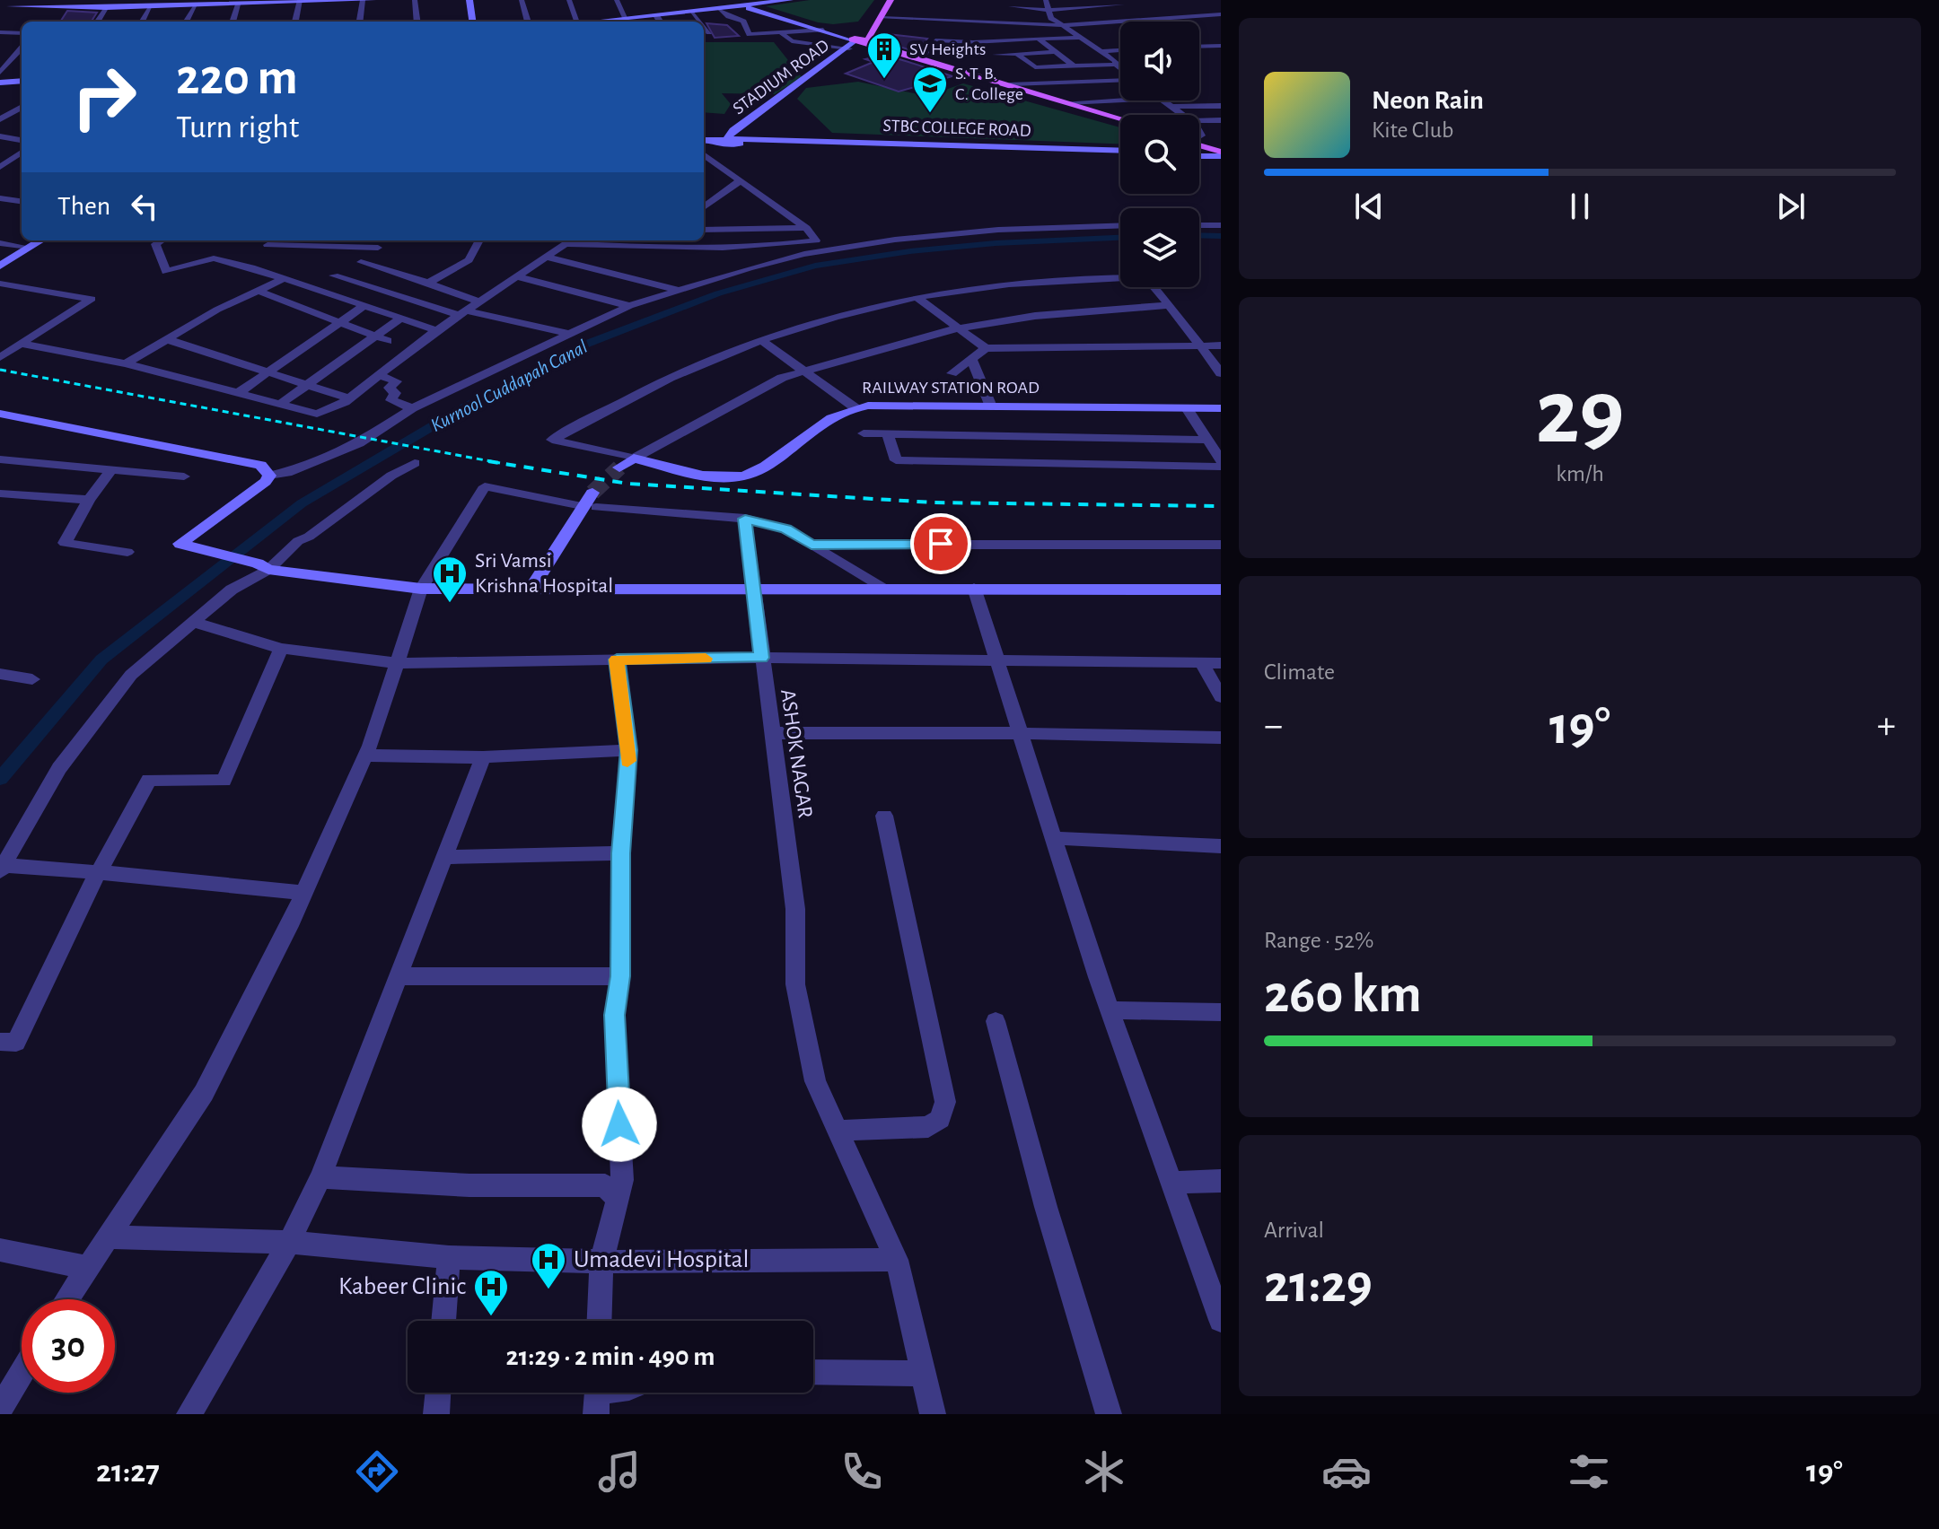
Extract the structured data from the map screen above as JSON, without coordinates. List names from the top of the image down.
{
  "streets": {
    "street": [
      "STADIUM ROAD",
      "STBC COLLEGE ROAD",
      "RAILWAY STATION ROAD",
      "ASHOK NAGAR"
    ]
  },
  "crossings": [
    ["STADIUM ROAD", "STBC COLLEGE ROAD"]
  ],
  "water": ["Kurnool Cuddapah Canal"],
  "places": {
    "building": ["SV Heights"],
    "school or university": ["S. T. B. C. College"],
    "hospital": ["Sri Vamsi Krishna Hospital", "Umadevi Hospital", "Kabeer Clinic"]
  },
  "page": {
    "turn": ["220 m", "Turn right"],
    "song": ["Neon Rain", "Kite Club"],
    "then": "Then",
    "tile": [
      ["29", "km/h"],
      "Climate",
      ["Range · 52%", "260 km"],
      ["Arrival", "21:29"]
    ],
    "heat": ["−", "19°", "+"],
    "limit": "30",
    "trip": "21:29 · 2 min · 490 m",
    "tabs": ["21:27", "19°"]
  }
}
